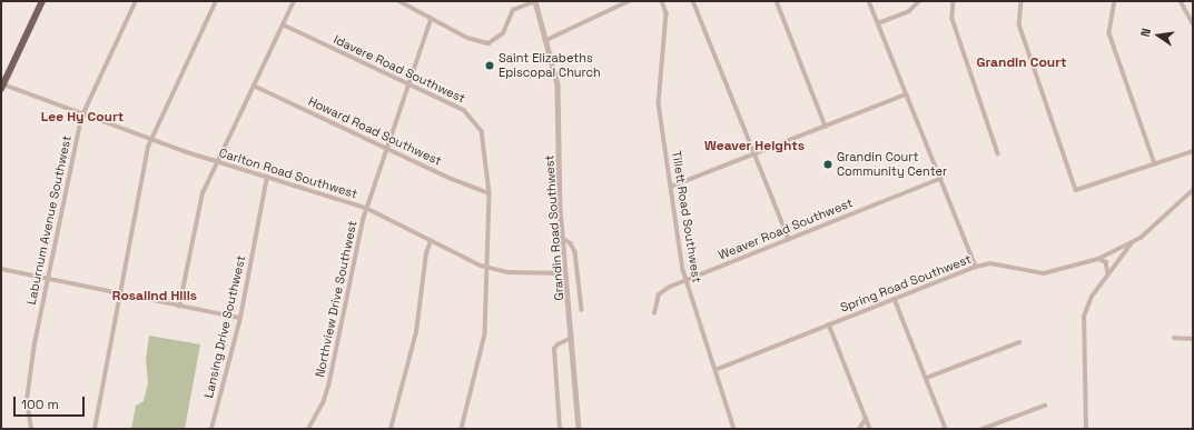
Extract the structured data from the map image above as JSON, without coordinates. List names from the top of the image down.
{
  "streets": {
    "street": [
      "Idavere Road Southwest",
      "Howard Road Southwest",
      "Carlton Road Southwest",
      "Tillett Road Southwest",
      "Laburnum Avenue Southwest",
      "Grandin Road Southwest",
      "Weaver Road Southwest",
      "Spring Road Southwest",
      "Northview Drive Southwest",
      "Lansing Drive Southwest"
    ]
  },
  "crossings": [
    ["Idavere Road Southwest", "Howard Road Southwest"],
    ["Idavere Road Southwest", "Carlton Road Southwest"],
    ["Idavere Road Southwest", "Northview Drive Southwest"],
    ["Howard Road Southwest", "Northview Drive Southwest"],
    ["Carlton Road Southwest", "Laburnum Avenue Southwest"],
    ["Carlton Road Southwest", "Grandin Road Southwest"],
    ["Carlton Road Southwest", "Northview Drive Southwest"],
    ["Carlton Road Southwest", "Lansing Drive Southwest"],
    ["Tillett Road Southwest", "Weaver Road Southwest"],
    ["Tillett Road Southwest", "Spring Road Southwest"]
  ],
  "districts": [
    "Grandin Court",
    "Lee Hy Court",
    "Weaver Heights",
    "Rosalind Hills"
  ],
  "places": ["Saint Elizabeths Episcopal Church", "Grandin Court Community Center"],
  "scale_bar": "100 m",
  "north": "left"
}
